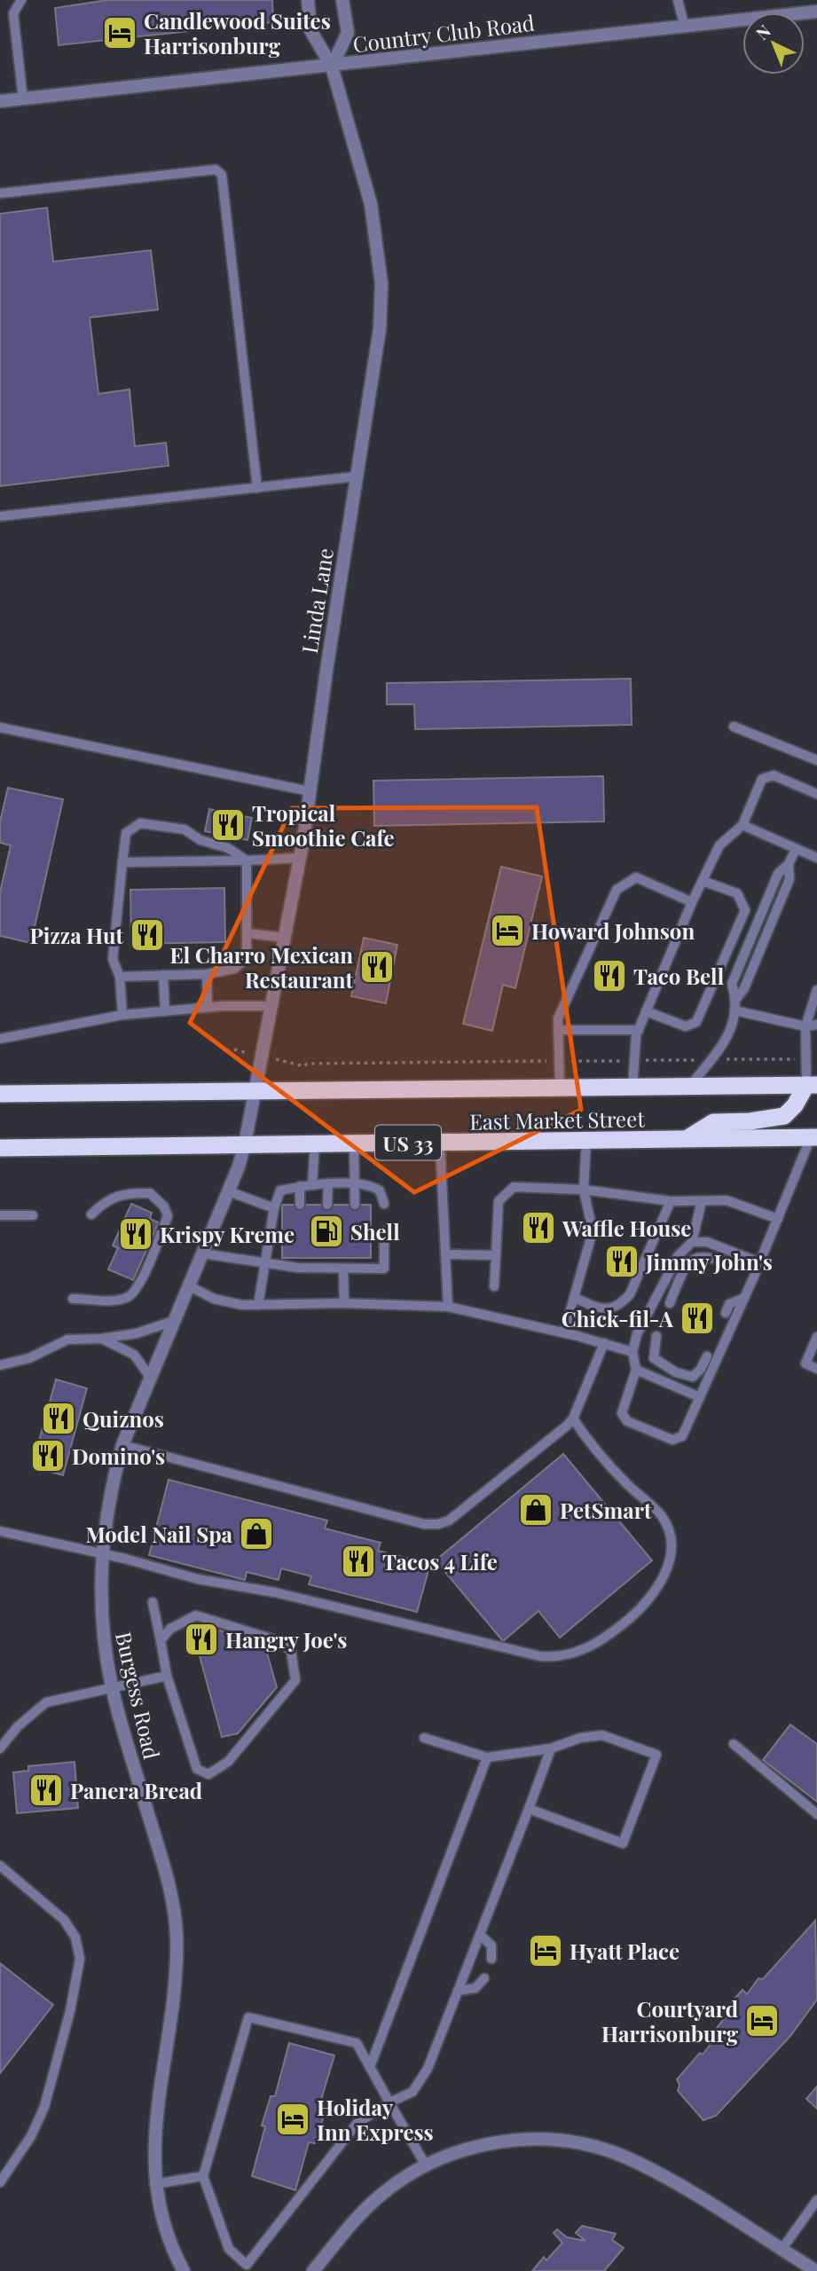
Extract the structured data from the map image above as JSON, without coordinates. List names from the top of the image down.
{
  "streets": {
    "highway": ["East Market Street", "US 33"],
    "street": ["Country Club Road", "Linda Lane", "Burgess Road"]
  },
  "crossings": [
    ["Country Club Road", "Linda Lane"],
    ["Linda Lane", "East Market Street"],
    ["Linda Lane", "Burgess Road"],
    ["East Market Street", "Burgess Road"]
  ],
  "places": {
    "hotel": [
      "Candlewood Suites Harrisonburg",
      "Howard Johnson",
      "Hyatt Place",
      "Courtyard Harrisonburg",
      "Holiday Inn Express"
    ],
    "restaurant": [
      "Tropical Smoothie Cafe",
      "Pizza Hut",
      "El Charro Mexican Restaurant",
      "Taco Bell",
      "Waffle House",
      "Krispy Kreme",
      "Jimmy John's",
      "Chick-fil-A",
      "Quiznos",
      "Domino's",
      "Tacos 4 Life",
      "Hangry Joe's",
      "Panera Bread"
    ],
    "fuel station": ["Shell"],
    "shop": ["PetSmart", "Model Nail Spa"]
  },
  "north": "top left"
}
